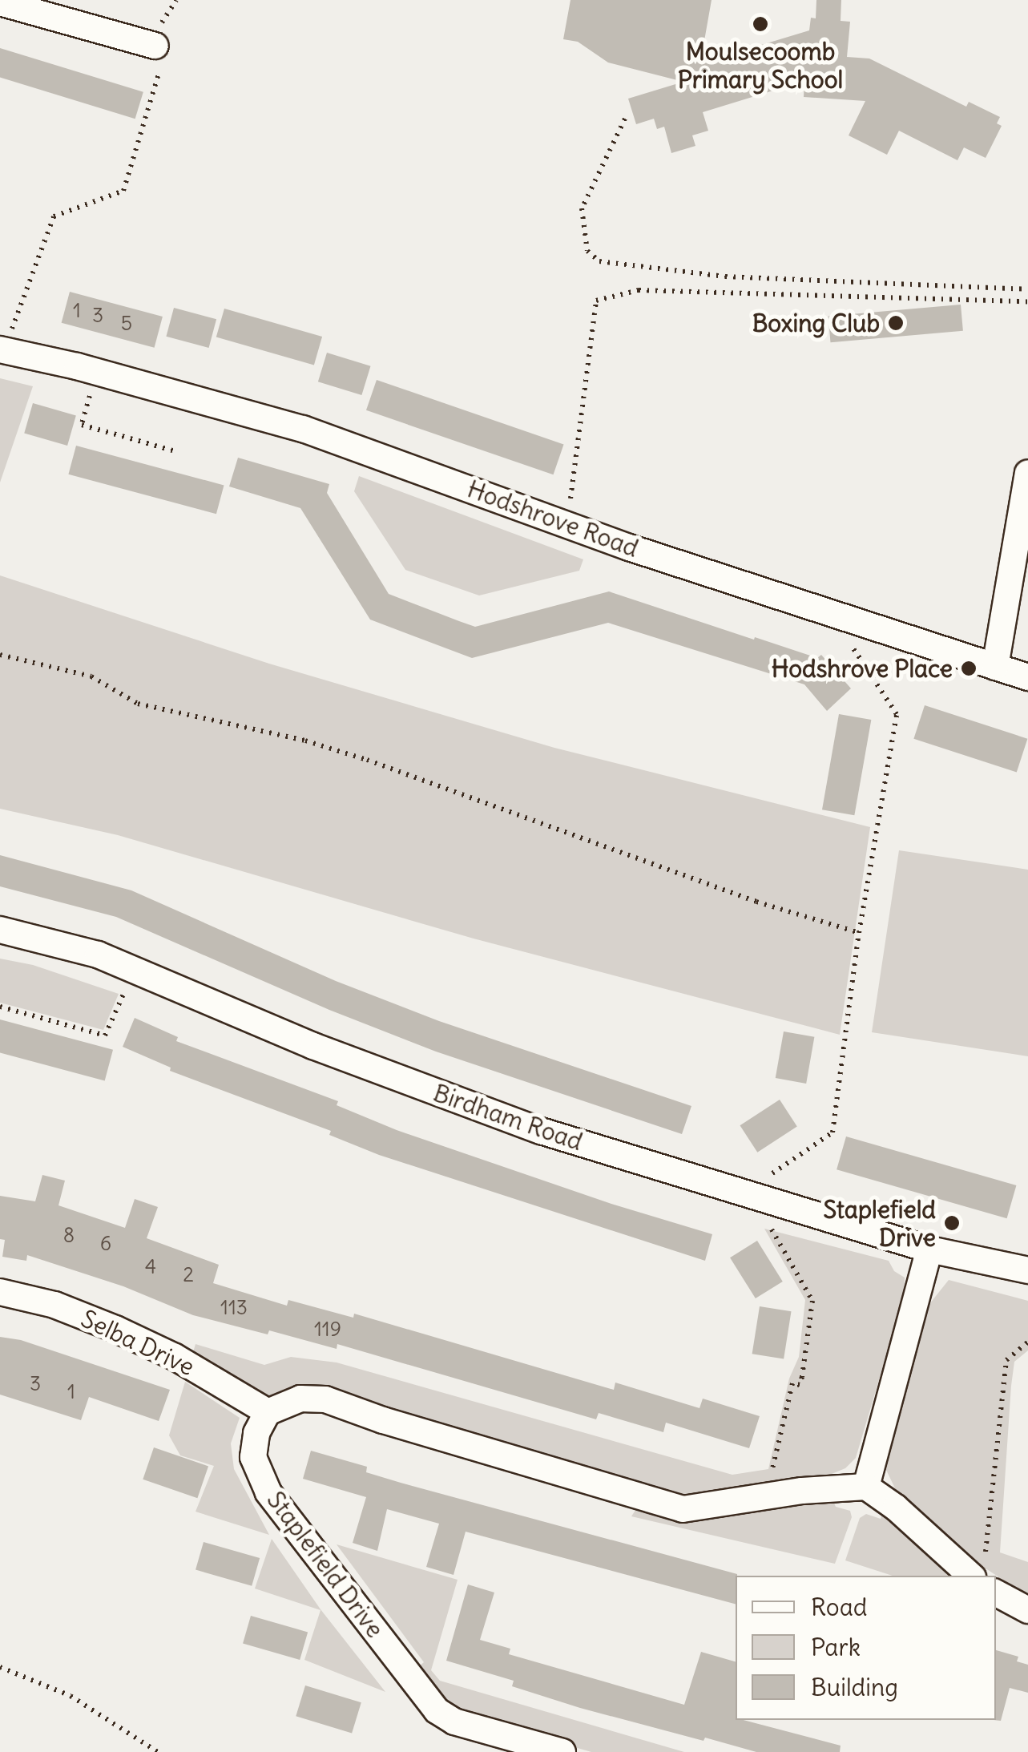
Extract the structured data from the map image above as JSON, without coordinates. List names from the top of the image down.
{
  "streets": {
    "street": [
      "Hodshrove Road",
      "Birdham Road",
      "Selba Drive",
      "Staplefield Drive"
    ]
  },
  "crossings": [
    ["Selba Drive", "Staplefield Drive"]
  ],
  "places": [
    "Moulsecoomb Primary School",
    "Boxing Club",
    "Hodshrove Place",
    "Staplefield Drive"
  ],
  "house_numbers": [
    "1",
    "3",
    "5",
    "8",
    "6",
    "4",
    "2",
    "113",
    "119",
    "3",
    "1"
  ],
  "legend": ["Road", "Park", "Building"]
}
